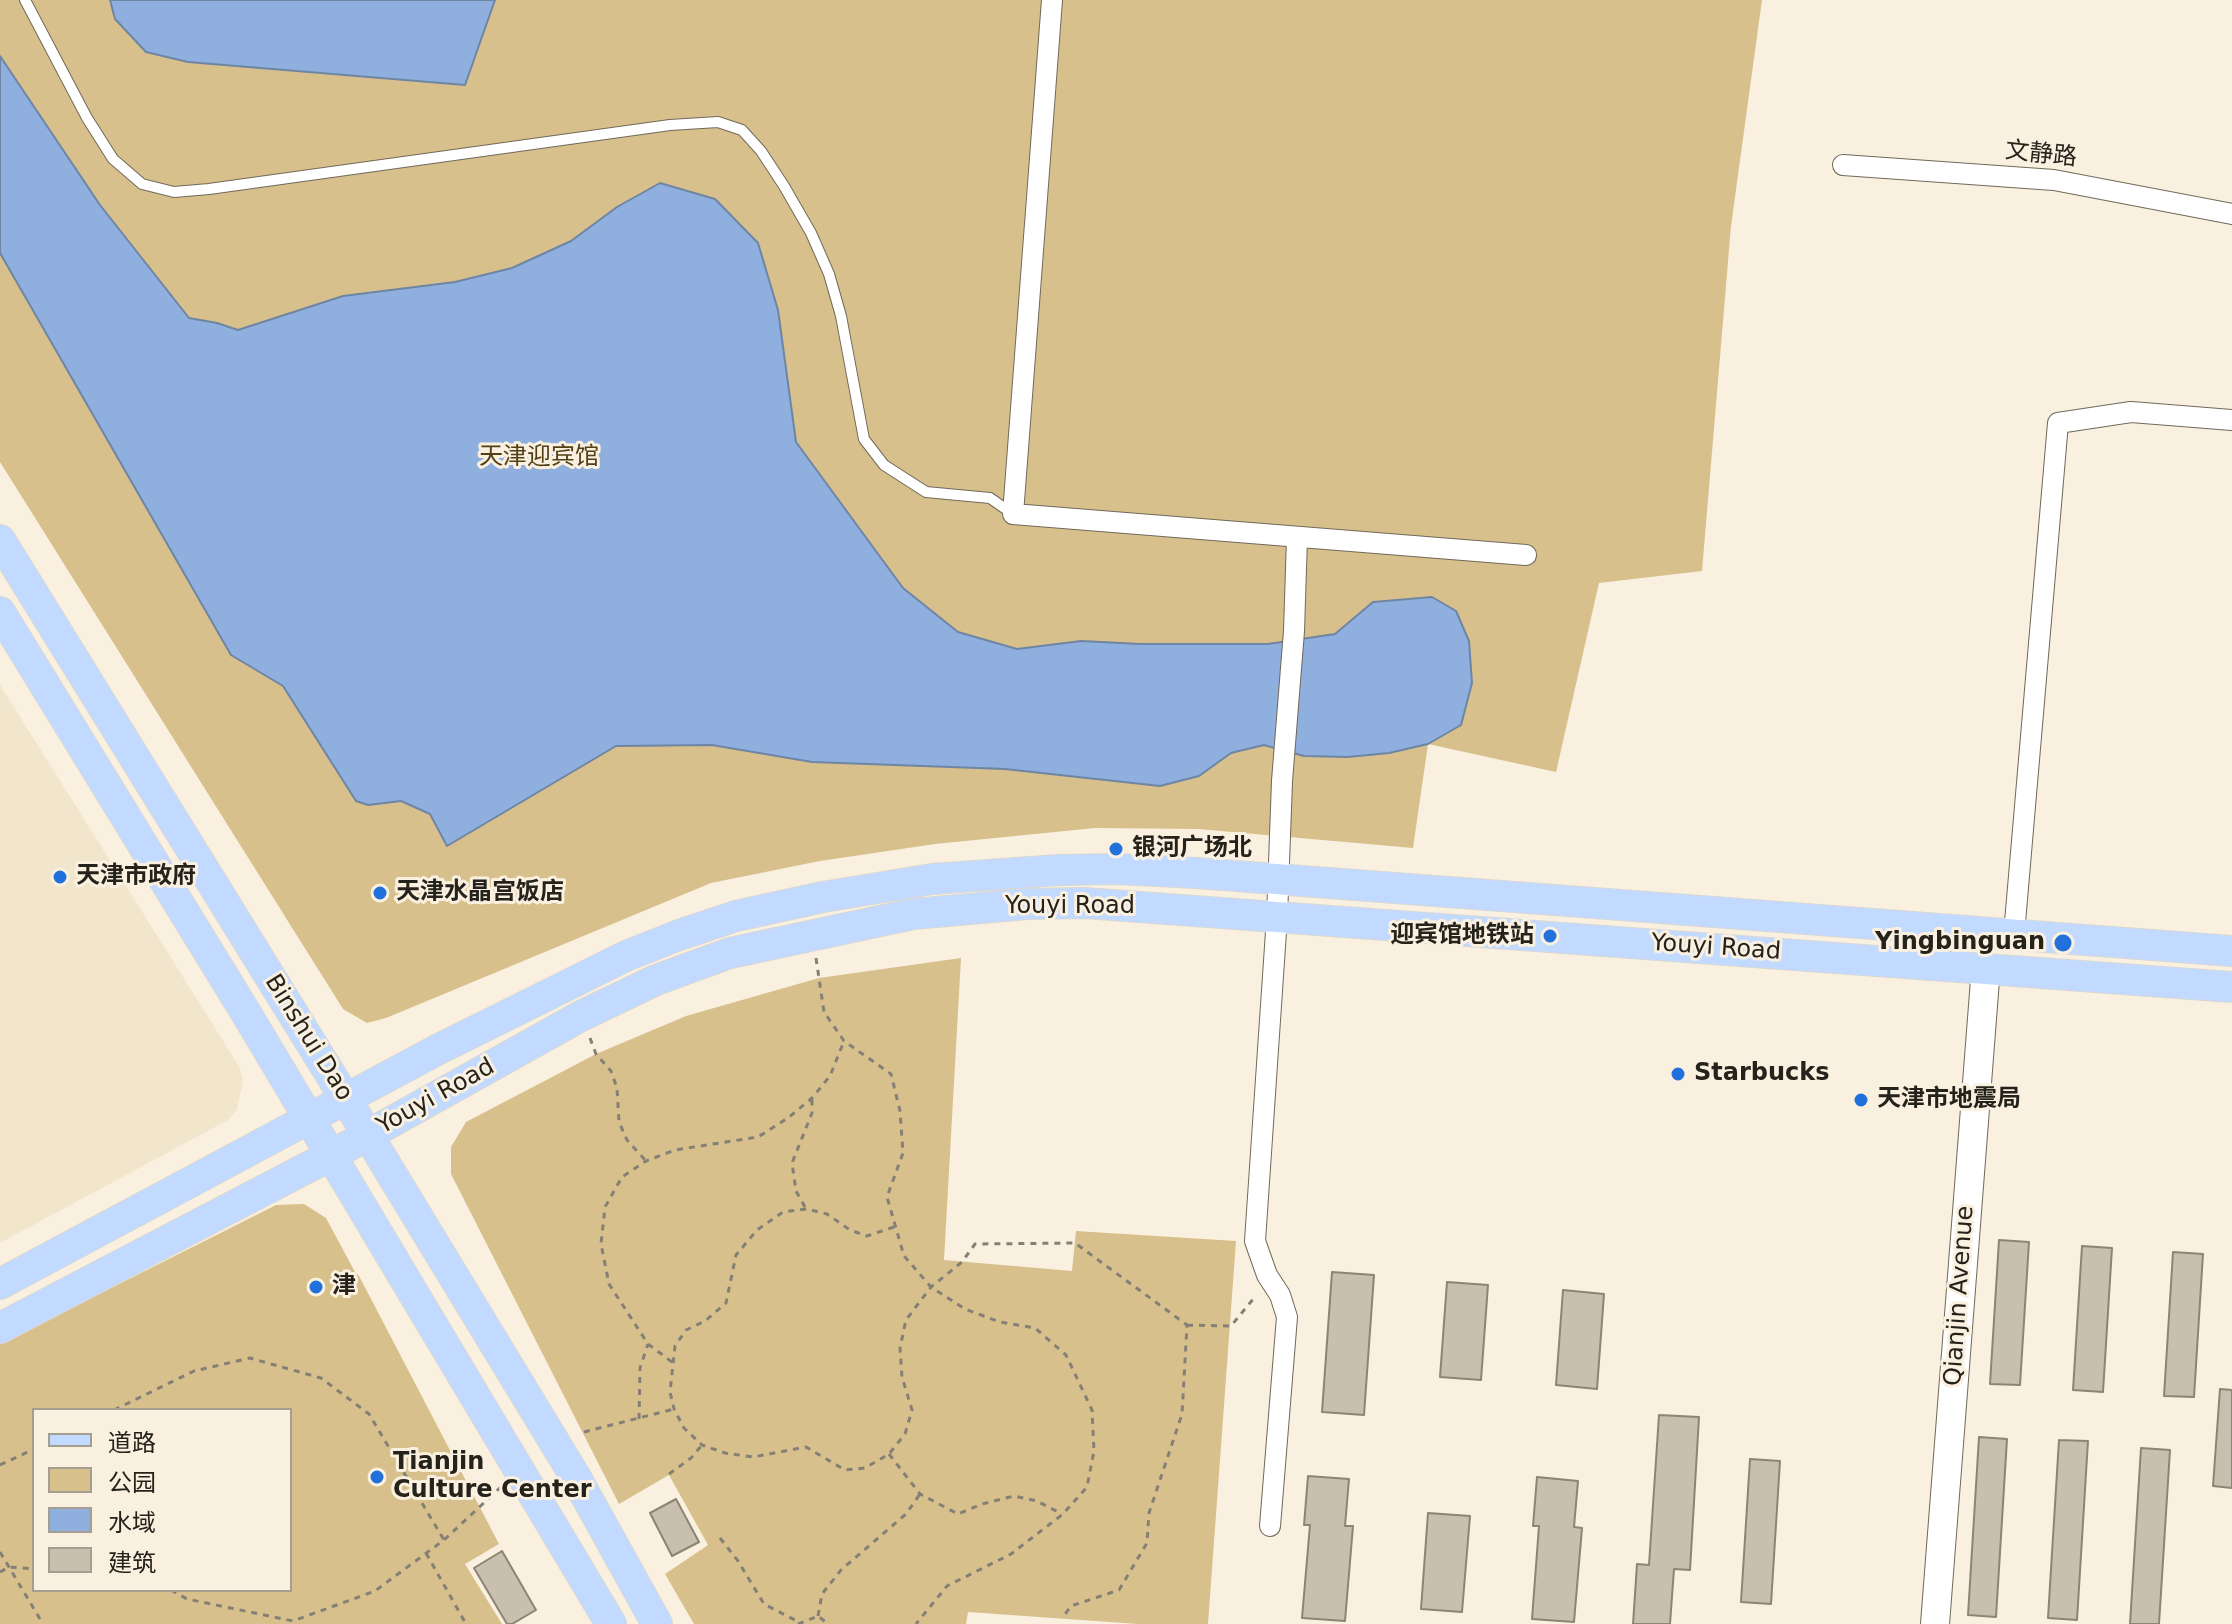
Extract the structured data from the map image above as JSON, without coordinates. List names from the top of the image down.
{
  "streets": {
    "main road": ["Youyi Road", "Binshui Dao"],
    "street": ["文静路", "Qianjin Avenue"]
  },
  "crossings": [
    ["Youyi Road", "Binshui Dao"],
    ["Youyi Road", "Qianjin Avenue"]
  ],
  "parks": ["天津迎宾馆"],
  "places": [
    "银河广场北",
    "天津市政府",
    "天津水晶宫饭店",
    "迎宾馆地铁站",
    "Yingbinguan",
    "Starbucks",
    "天津市地震局",
    "津",
    "Tianjin Culture Center"
  ],
  "legend": [
    "道路",
    "公园",
    "水域",
    "建筑"
  ]
}
